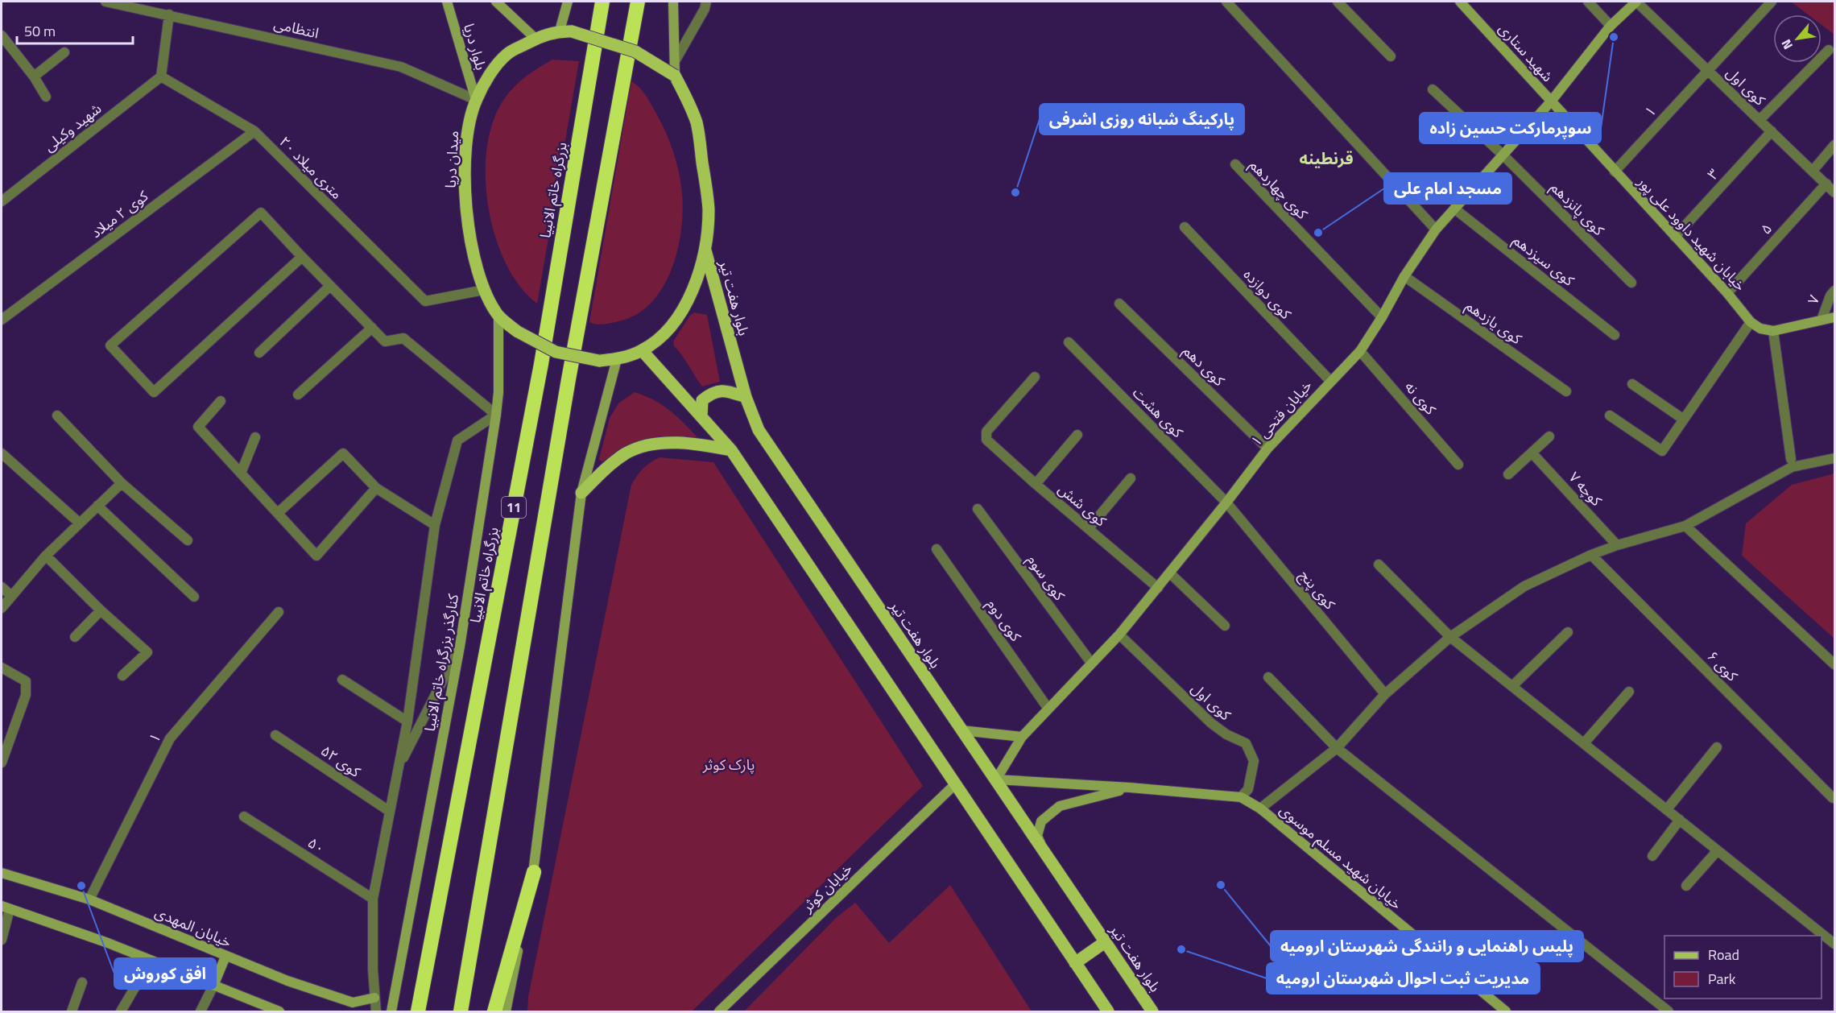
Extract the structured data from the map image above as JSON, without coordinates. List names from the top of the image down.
{
  "streets": {
    "highway": ["بزرگراه خاتم الانبیا", "11"],
    "main road": ["میدان دریا", "بلوار هفت تیر"],
    "street": [
      "انتظامی",
      "بلوار دریا",
      "شهید ستاری",
      "کوی اول",
      "۱",
      "شهید وکیلی",
      "۲۰ متری میلاد",
      "۳",
      "کوی چهاردهم",
      "کوی پانزدهم",
      "کوی ۲ میلاد",
      "۵",
      "خیابان شهید داوود علی پور",
      "کوی سیزدهم",
      "کوی دوازده",
      "۷",
      "کوی یازدهم",
      "کوی دهم",
      "کوی نه",
      "کوی هشت",
      "خیابان فتحی ۱",
      "کوچه ۷",
      "کوی شش",
      "کوی سوم",
      "کوی پنج",
      "کوی دوم",
      "کنارگذر بزرگراه خاتم الانبیا",
      "کوی ۶",
      "کوی ۵۲",
      "۵۰",
      "خیابان شهید مسلم موسوی",
      "خیابان کوثر",
      "خیابان المهدی"
    ]
  },
  "crossings": [
    ["انتظامی", "بلوار دریا"],
    ["انتظامی", "میدان دریا"],
    ["بلوار دریا", "میدان دریا"],
    ["شهید ستاری", "خیابان شهید داوود علی پور"],
    ["شهید ستاری", "خیابان فتحی ۱"],
    ["کوی اول", "۱"],
    ["کوی اول", "۳"],
    ["کوی اول", "۵"],
    ["کوی اول", "خیابان فتحی ۱"],
    ["کوی اول", "خیابان شهید مسلم موسوی"],
    ["۱", "خیابان شهید داوود علی پور"],
    ["۱", "خیابان المهدی"],
    ["شهید وکیلی", "۲۰ متری میلاد"],
    ["میدان دریا", "۲۰ متری میلاد"],
    ["میدان دریا", "کنارگذر بزرگراه خاتم الانبیا"],
    ["۲۰ متری میلاد", "کوی ۲ میلاد"],
    ["۳", "خیابان شهید داوود علی پور"],
    ["کوی چهاردهم", "خیابان فتحی ۱"],
    ["کوی پانزدهم", "خیابان فتحی ۱"],
    ["۵", "خیابان شهید داوود علی پور"],
    ["خیابان شهید داوود علی پور", "خیابان فتحی ۱"],
    ["کوی سیزدهم", "خیابان فتحی ۱"],
    ["کوی دوازده", "خیابان فتحی ۱"],
    ["بلوار هفت تیر", "خیابان فتحی ۱"],
    ["بلوار هفت تیر", "خیابان شهید مسلم موسوی"],
    ["کوی یازدهم", "خیابان فتحی ۱"],
    ["کوی دهم", "خیابان فتحی ۱"],
    ["کوی نه", "خیابان فتحی ۱"],
    ["کوی هشت", "خیابان فتحی ۱"],
    ["کوی هشت", "کوی پنج"],
    ["خیابان فتحی ۱", "کوی شش"],
    ["خیابان فتحی ۱", "کوی سوم"],
    ["خیابان فتحی ۱", "کوی پنج"],
    ["خیابان فتحی ۱", "کوی دوم"],
    ["خیابان فتحی ۱", "خیابان شهید مسلم موسوی"]
  ],
  "districts": ["قرنطینه"],
  "parks": ["پارک کوثر"],
  "places": [
    "سوپرمارکت حسین زاده",
    "پارکینگ شبانه روزی اشرفی",
    "مسجد امام علی",
    "پلیس راهنمایی و رانندگی شهرستان ارومیه",
    "افق کوروش",
    "مدیریت ثبت احوال شهرستان ارومیه"
  ],
  "legend": ["Road", "Park"],
  "scale_bar": "50 m",
  "north": "bottom left"
}
